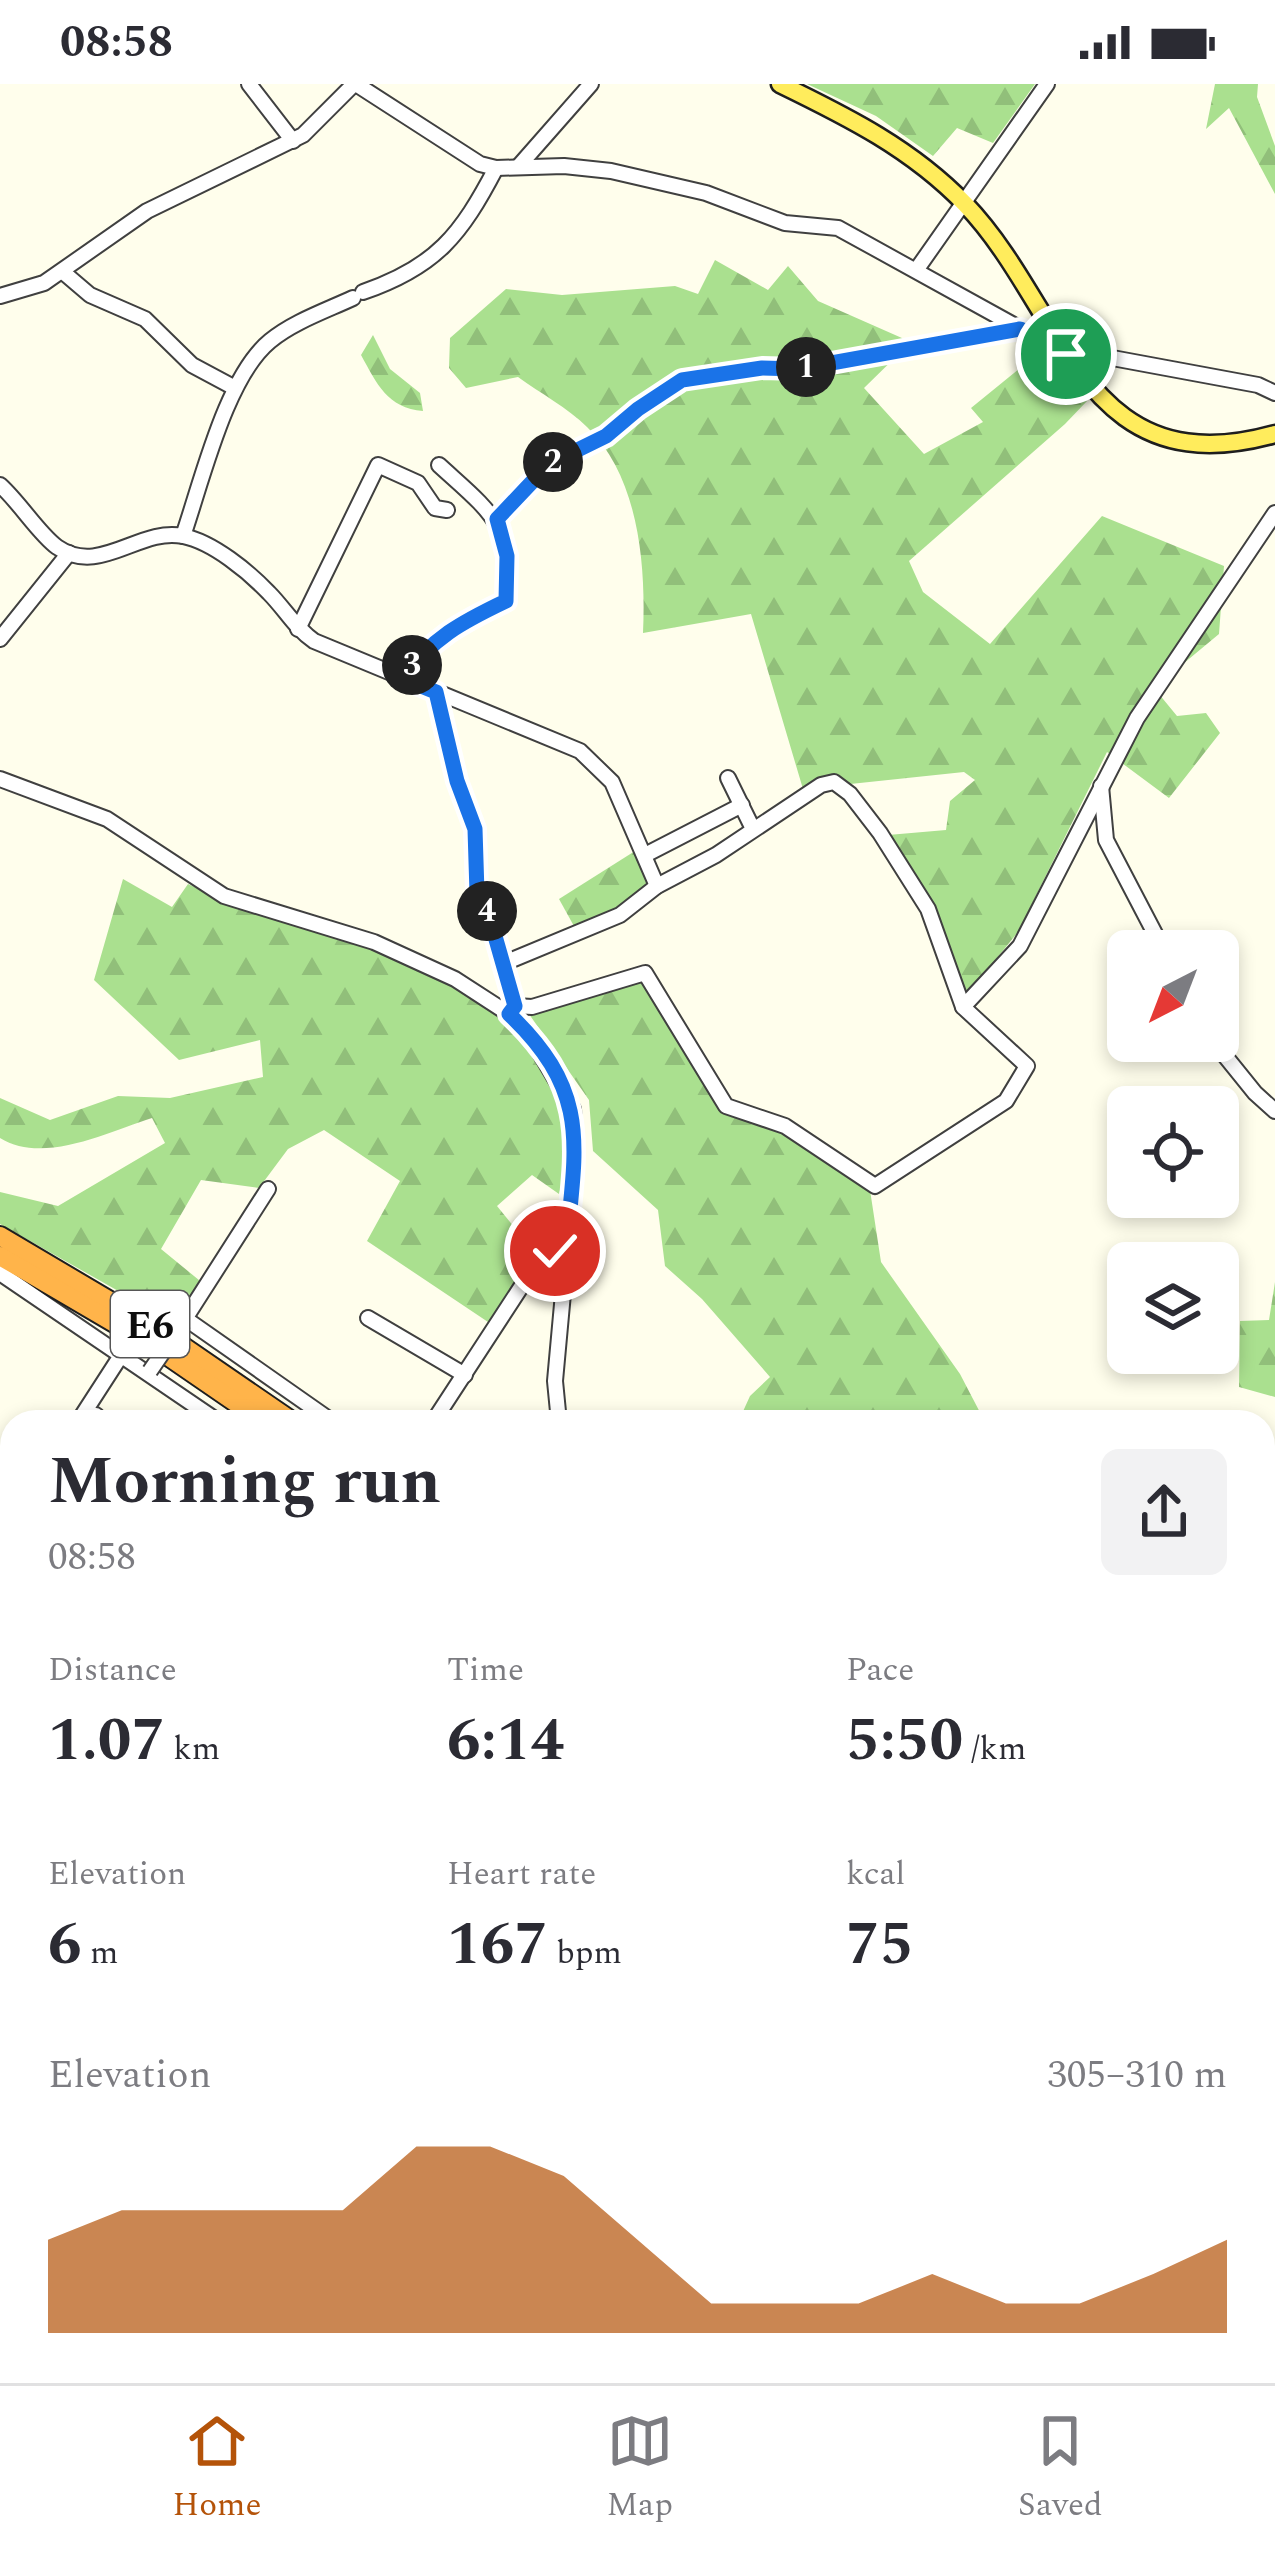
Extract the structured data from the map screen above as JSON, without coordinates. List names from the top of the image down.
{
  "streets": {
    "highway": ["E6"]
  },
  "north": "bottom left",
  "page": {
    "status": "08:58",
    "pins": [
      "1",
      "2",
      "3",
      "4"
    ],
    "heading": ["Morning run", "08:58"],
    "stats": [
      ["Distance", "1.07 km"],
      ["Time", "6:14"],
      ["Pace", "5:50 /km"],
      ["Elevation", "6 m"],
      ["Heart rate", "167 bpm"],
      ["kcal", "75"]
    ],
    "chart": ["Elevation", "305–310 m"],
    "tabs": ["Home", "Map", "Saved"]
  }
}
